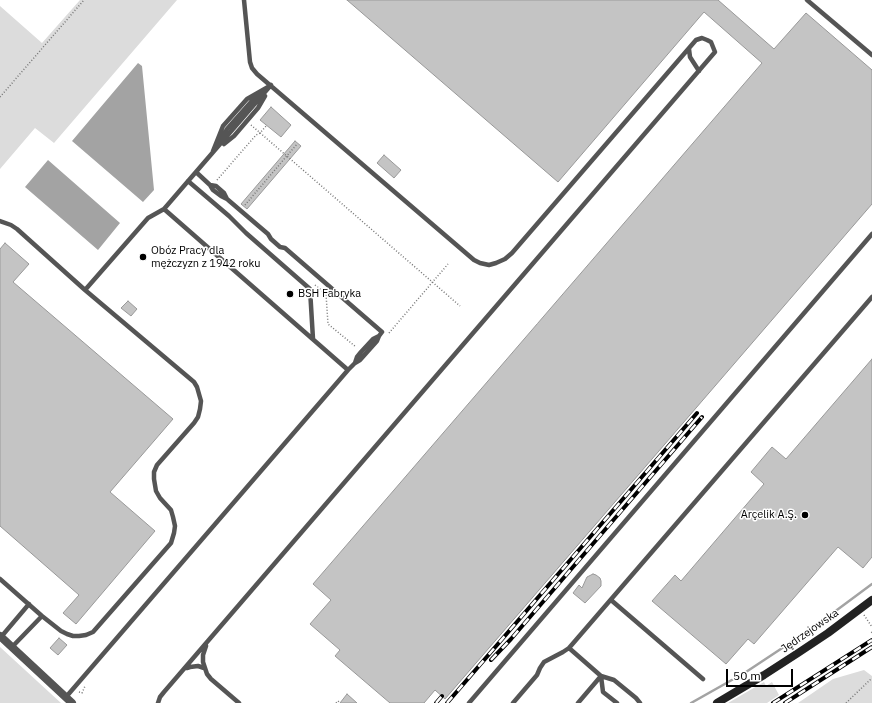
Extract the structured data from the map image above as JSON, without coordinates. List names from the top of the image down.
{
  "streets": {
    "street": ["Jędrzejowska"]
  },
  "places": ["Obóz Pracy dla mężczyzn z 1942 roku", "BSH Fabryka", "Arçelik A.Ş."],
  "scale_bar": "50 m"
}
